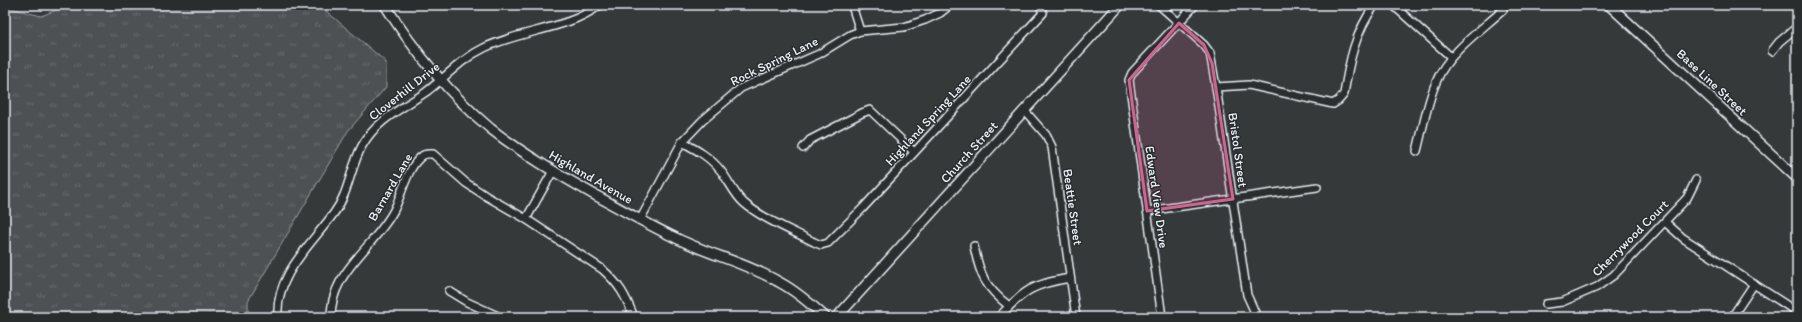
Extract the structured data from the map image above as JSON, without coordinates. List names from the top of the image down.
{
  "streets": {
    "main road": ["Base Line Street", "Church Street", "Highland Avenue"],
    "street": [
      "Rock Spring Lane",
      "Cloverhill Drive",
      "Highland Spring Lane",
      "Bristol Street",
      "Barnard Lane",
      "Edward View Drive",
      "Beattie Street",
      "Cherrywood Court"
    ]
  },
  "crossings": [
    ["Rock Spring Lane", "Highland Spring Lane"],
    ["Rock Spring Lane", "Highland Avenue"],
    ["Cloverhill Drive", "Highland Avenue"],
    ["Bristol Street", "Edward View Drive"],
    ["Church Street", "Beattie Street"]
  ]
}
